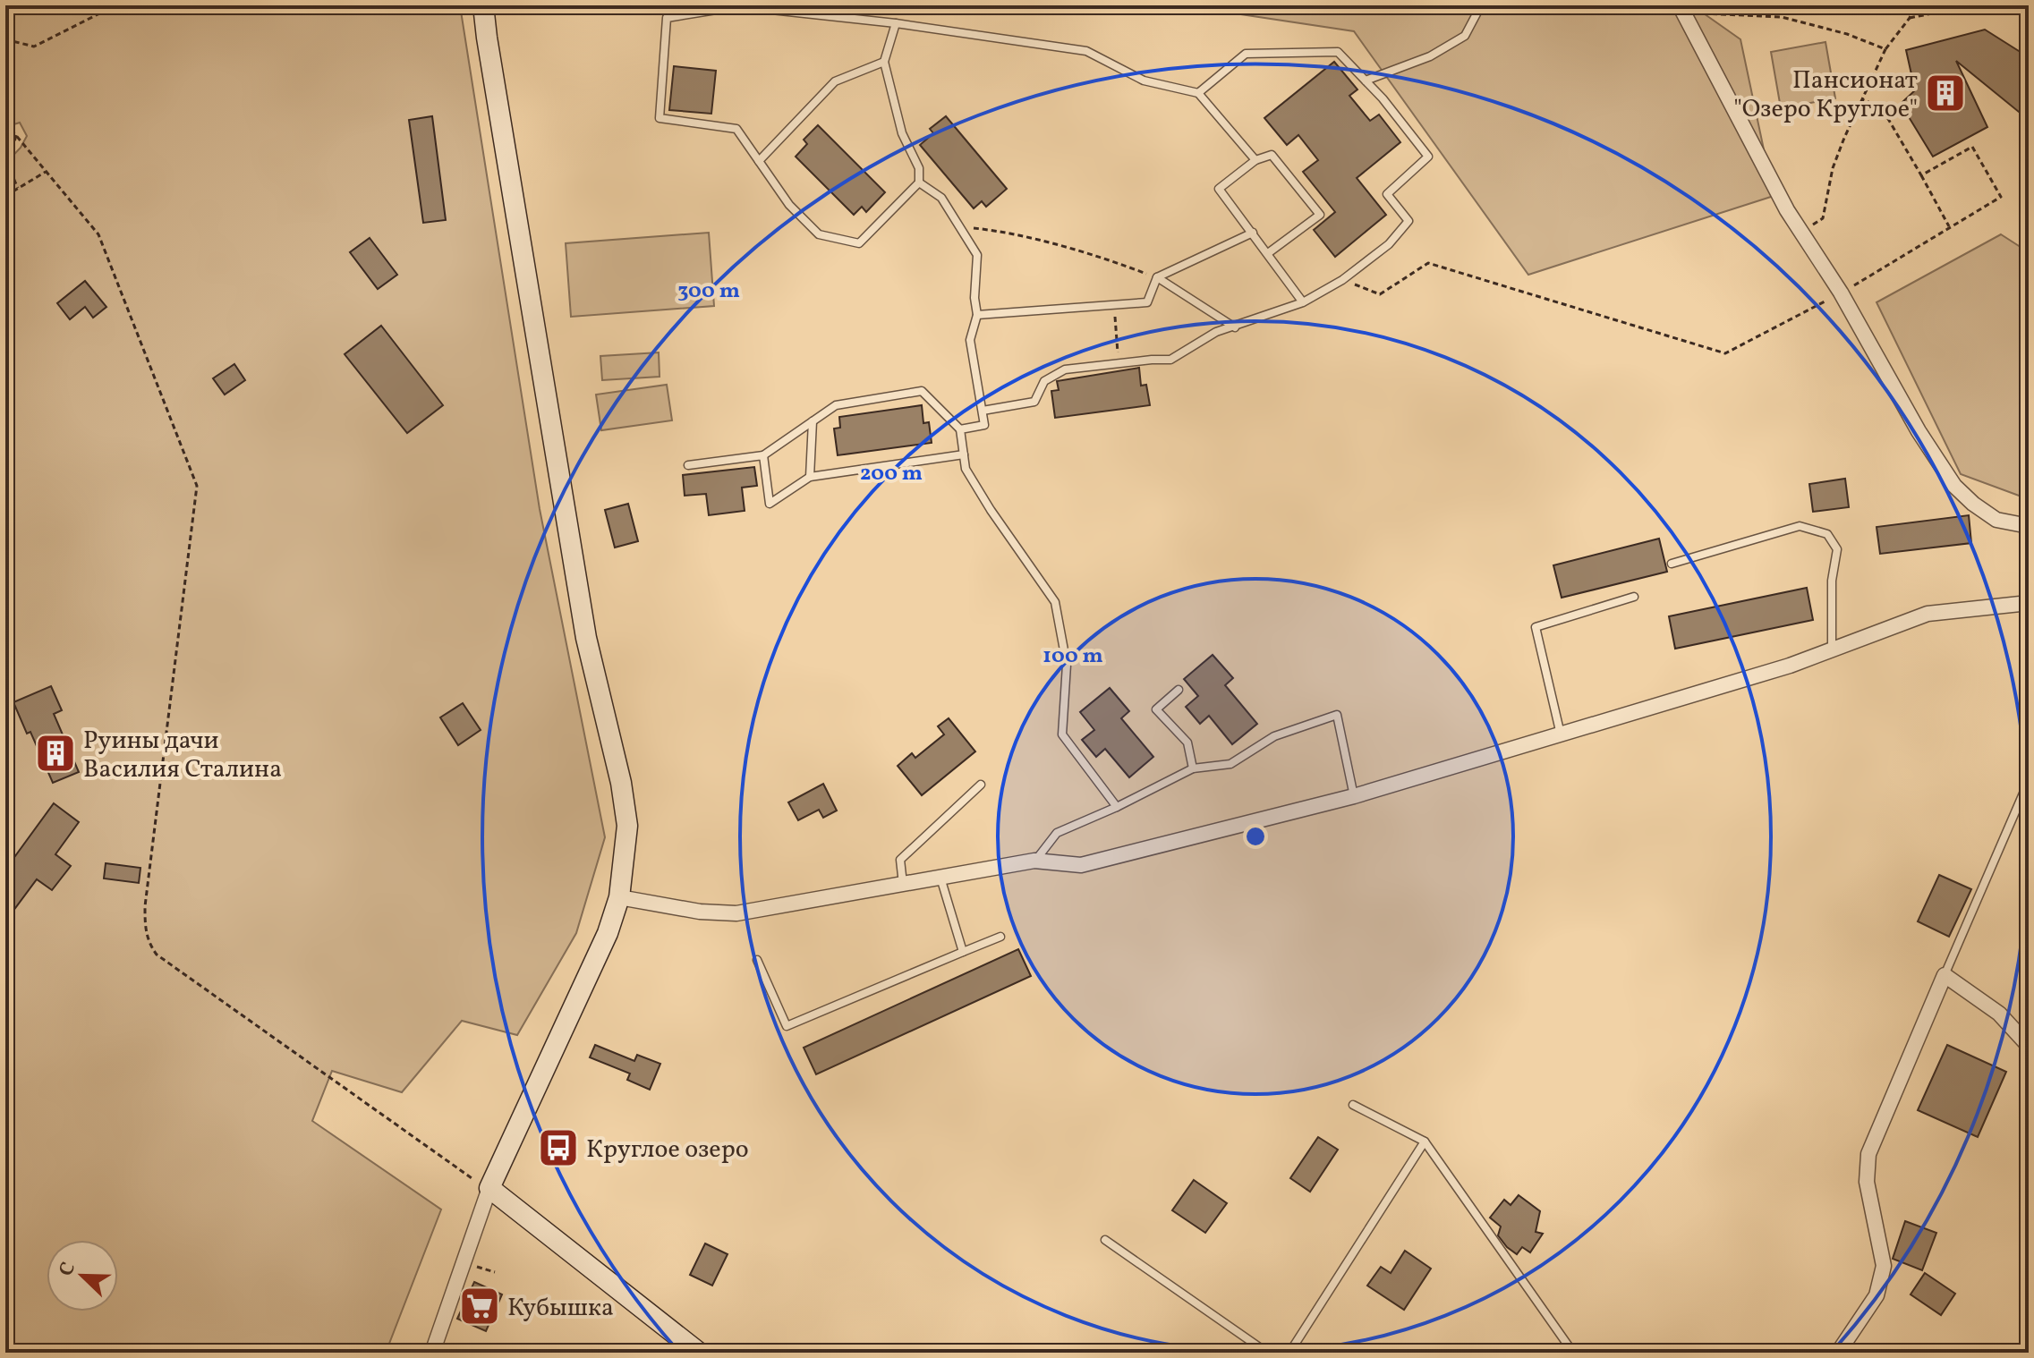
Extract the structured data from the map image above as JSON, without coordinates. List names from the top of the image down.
{
  "places": {
    "building": ["Пансионат \"Озеро Круглое\"", "Руины дачи Василия Сталина"],
    "bus stop": ["Круглое озеро"],
    "supermarket": ["Кубышка"]
  },
  "north": "top left",
  "rings": ["300 m", "200 m", "100 m"]
}
